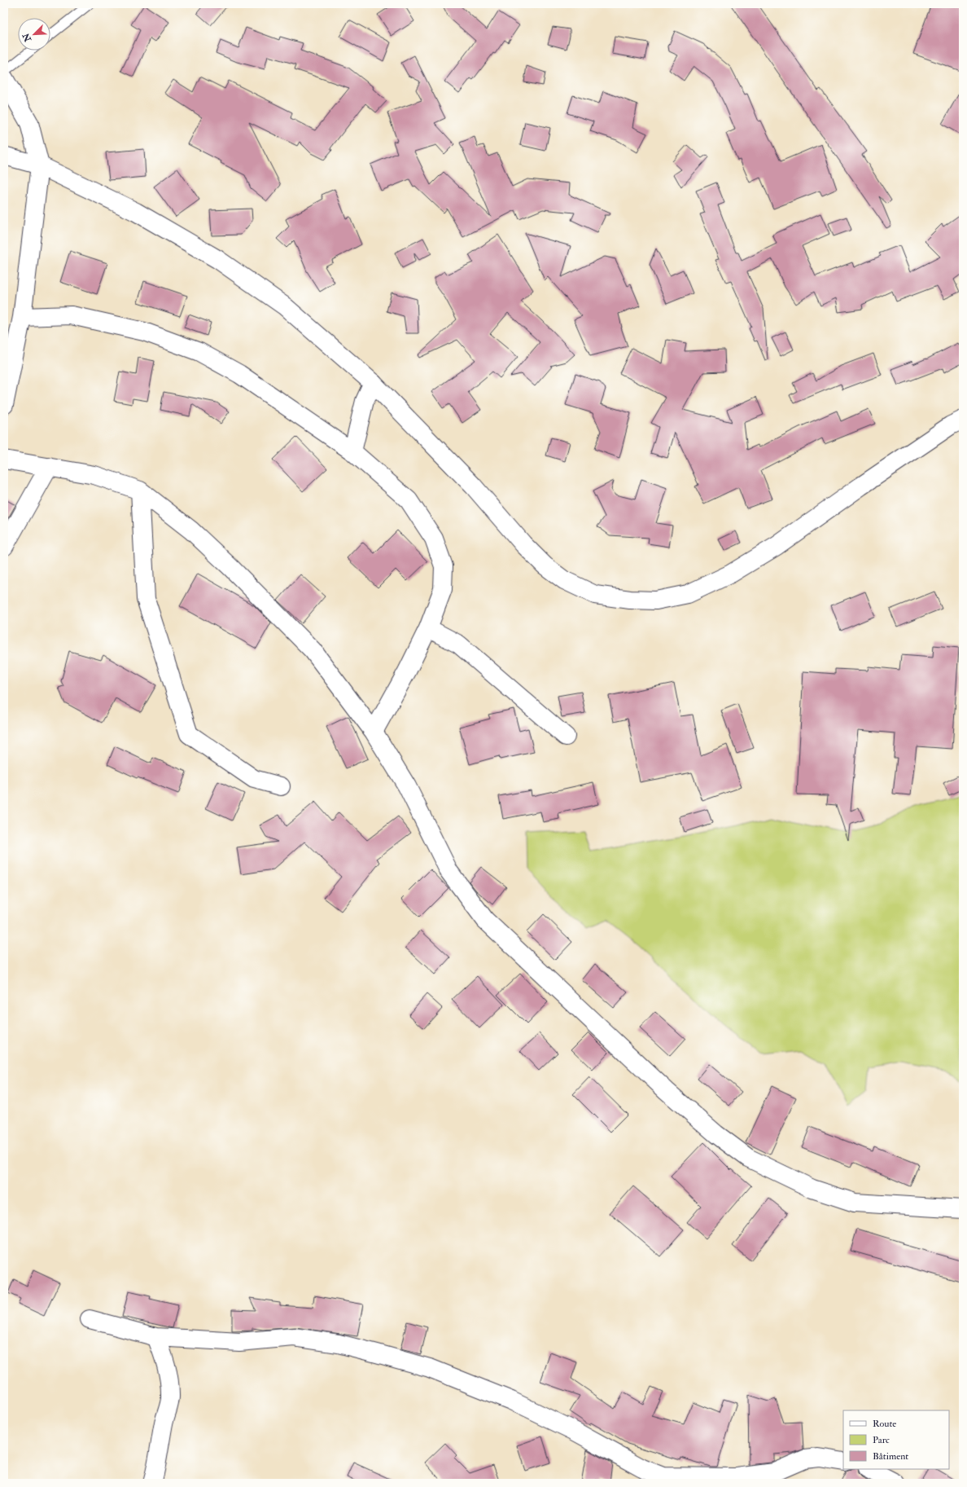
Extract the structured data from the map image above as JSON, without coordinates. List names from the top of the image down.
{
  "legend": ["Route", "Parc", "Bâtiment"],
  "north": "bottom left"
}
